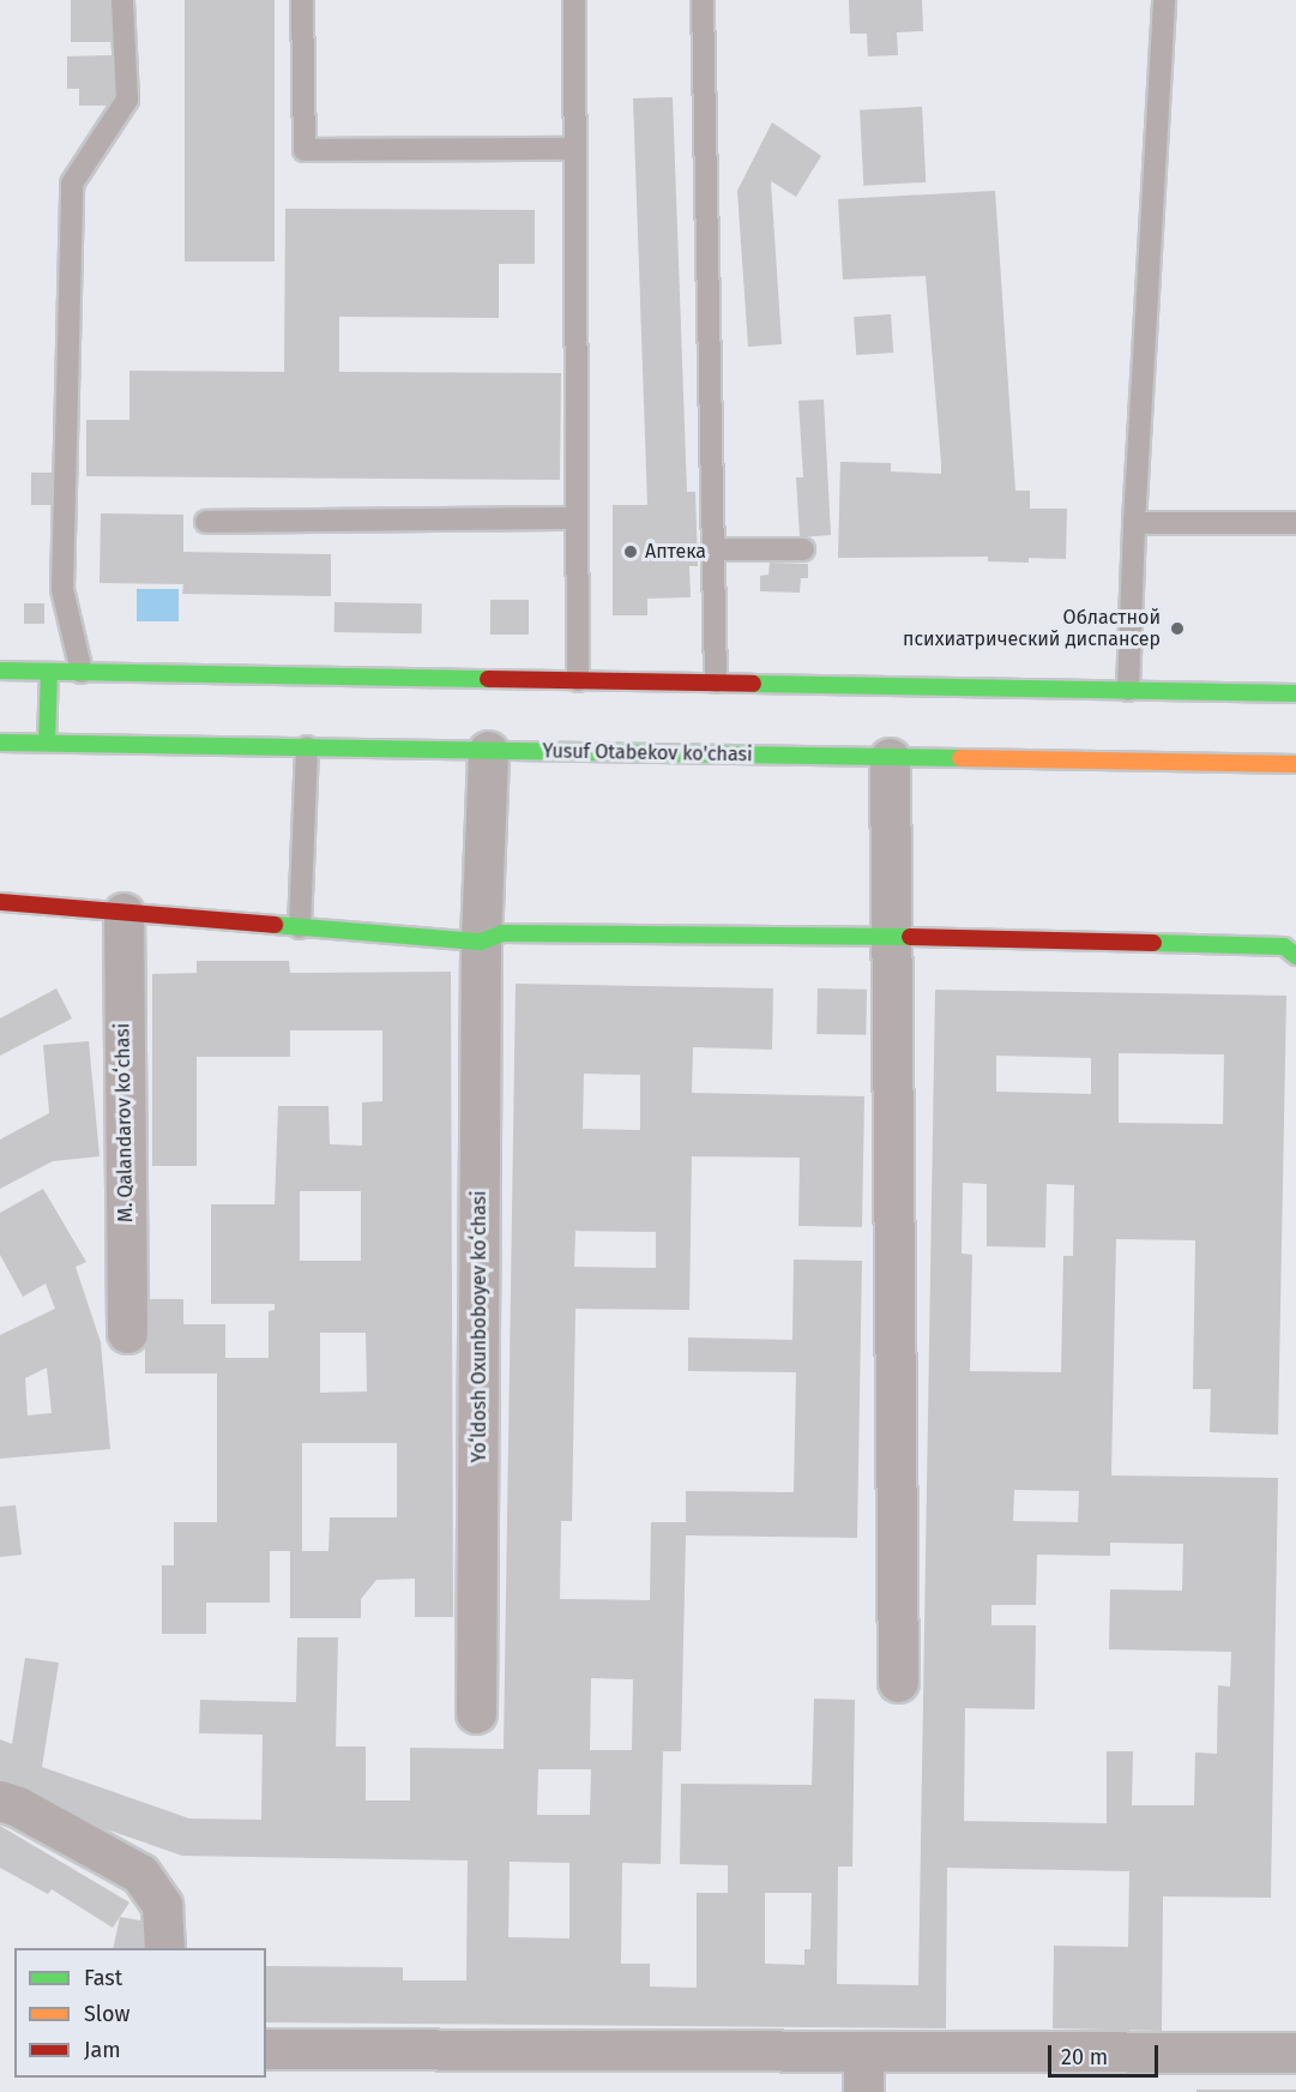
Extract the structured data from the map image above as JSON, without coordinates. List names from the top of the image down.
{
  "streets": {
    "main road": ["Yusuf Otabekov ko'chasi"],
    "street": ["M. Qalandarov koʻchasi", "Yoʻldosh Oxunboboyev koʻchasi"]
  },
  "crossings": [
    ["Yusuf Otabekov ko'chasi", "Yoʻldosh Oxunboboyev koʻchasi"]
  ],
  "places": ["Аптека", "Областной психиатрический диспансер"],
  "legend": ["Fast", "Slow", "Jam"],
  "scale_bar": "20 m"
}
